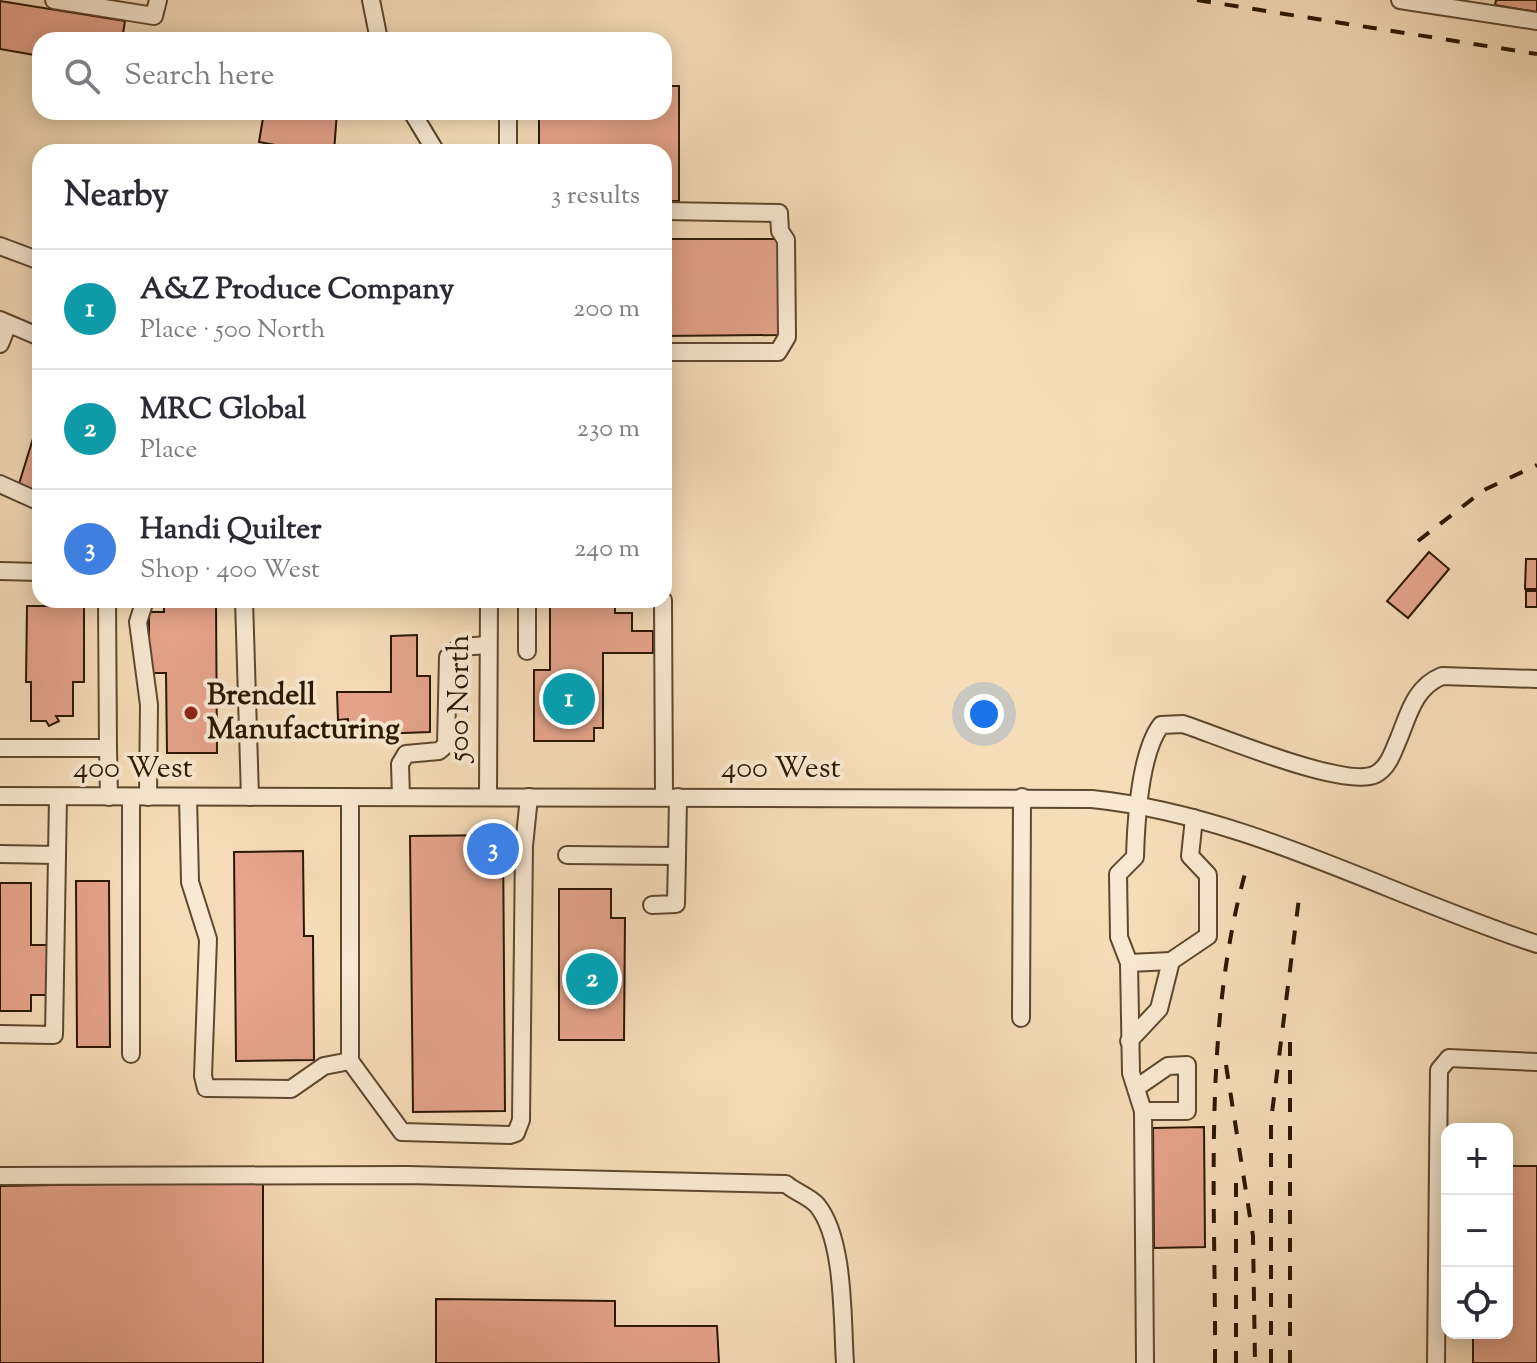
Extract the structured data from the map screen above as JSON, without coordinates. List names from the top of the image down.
{
  "streets": {
    "street": ["500 North", "400 West"]
  },
  "crossings": [
    ["500 North", "400 West"]
  ],
  "places": ["Brendell Manufacturing"],
  "page": {
    "search": "Search here",
    "heading": ["Nearby", "3 results"],
    "list": [
      {
        "mark": "1",
        "name": "A&Z Produce Company",
        "note": "Place · 500 North",
        "value": "200 m"
      },
      {
        "mark": "2",
        "name": "MRC Global",
        "note": "Place",
        "value": "230 m"
      },
      {
        "mark": "3",
        "name": "Handi Quilter",
        "note": "Shop · 400 West",
        "value": "240 m"
      }
    ],
    "pins": ["1", "3", "2"],
    "map_buttons": ["+", "−"]
  }
}
